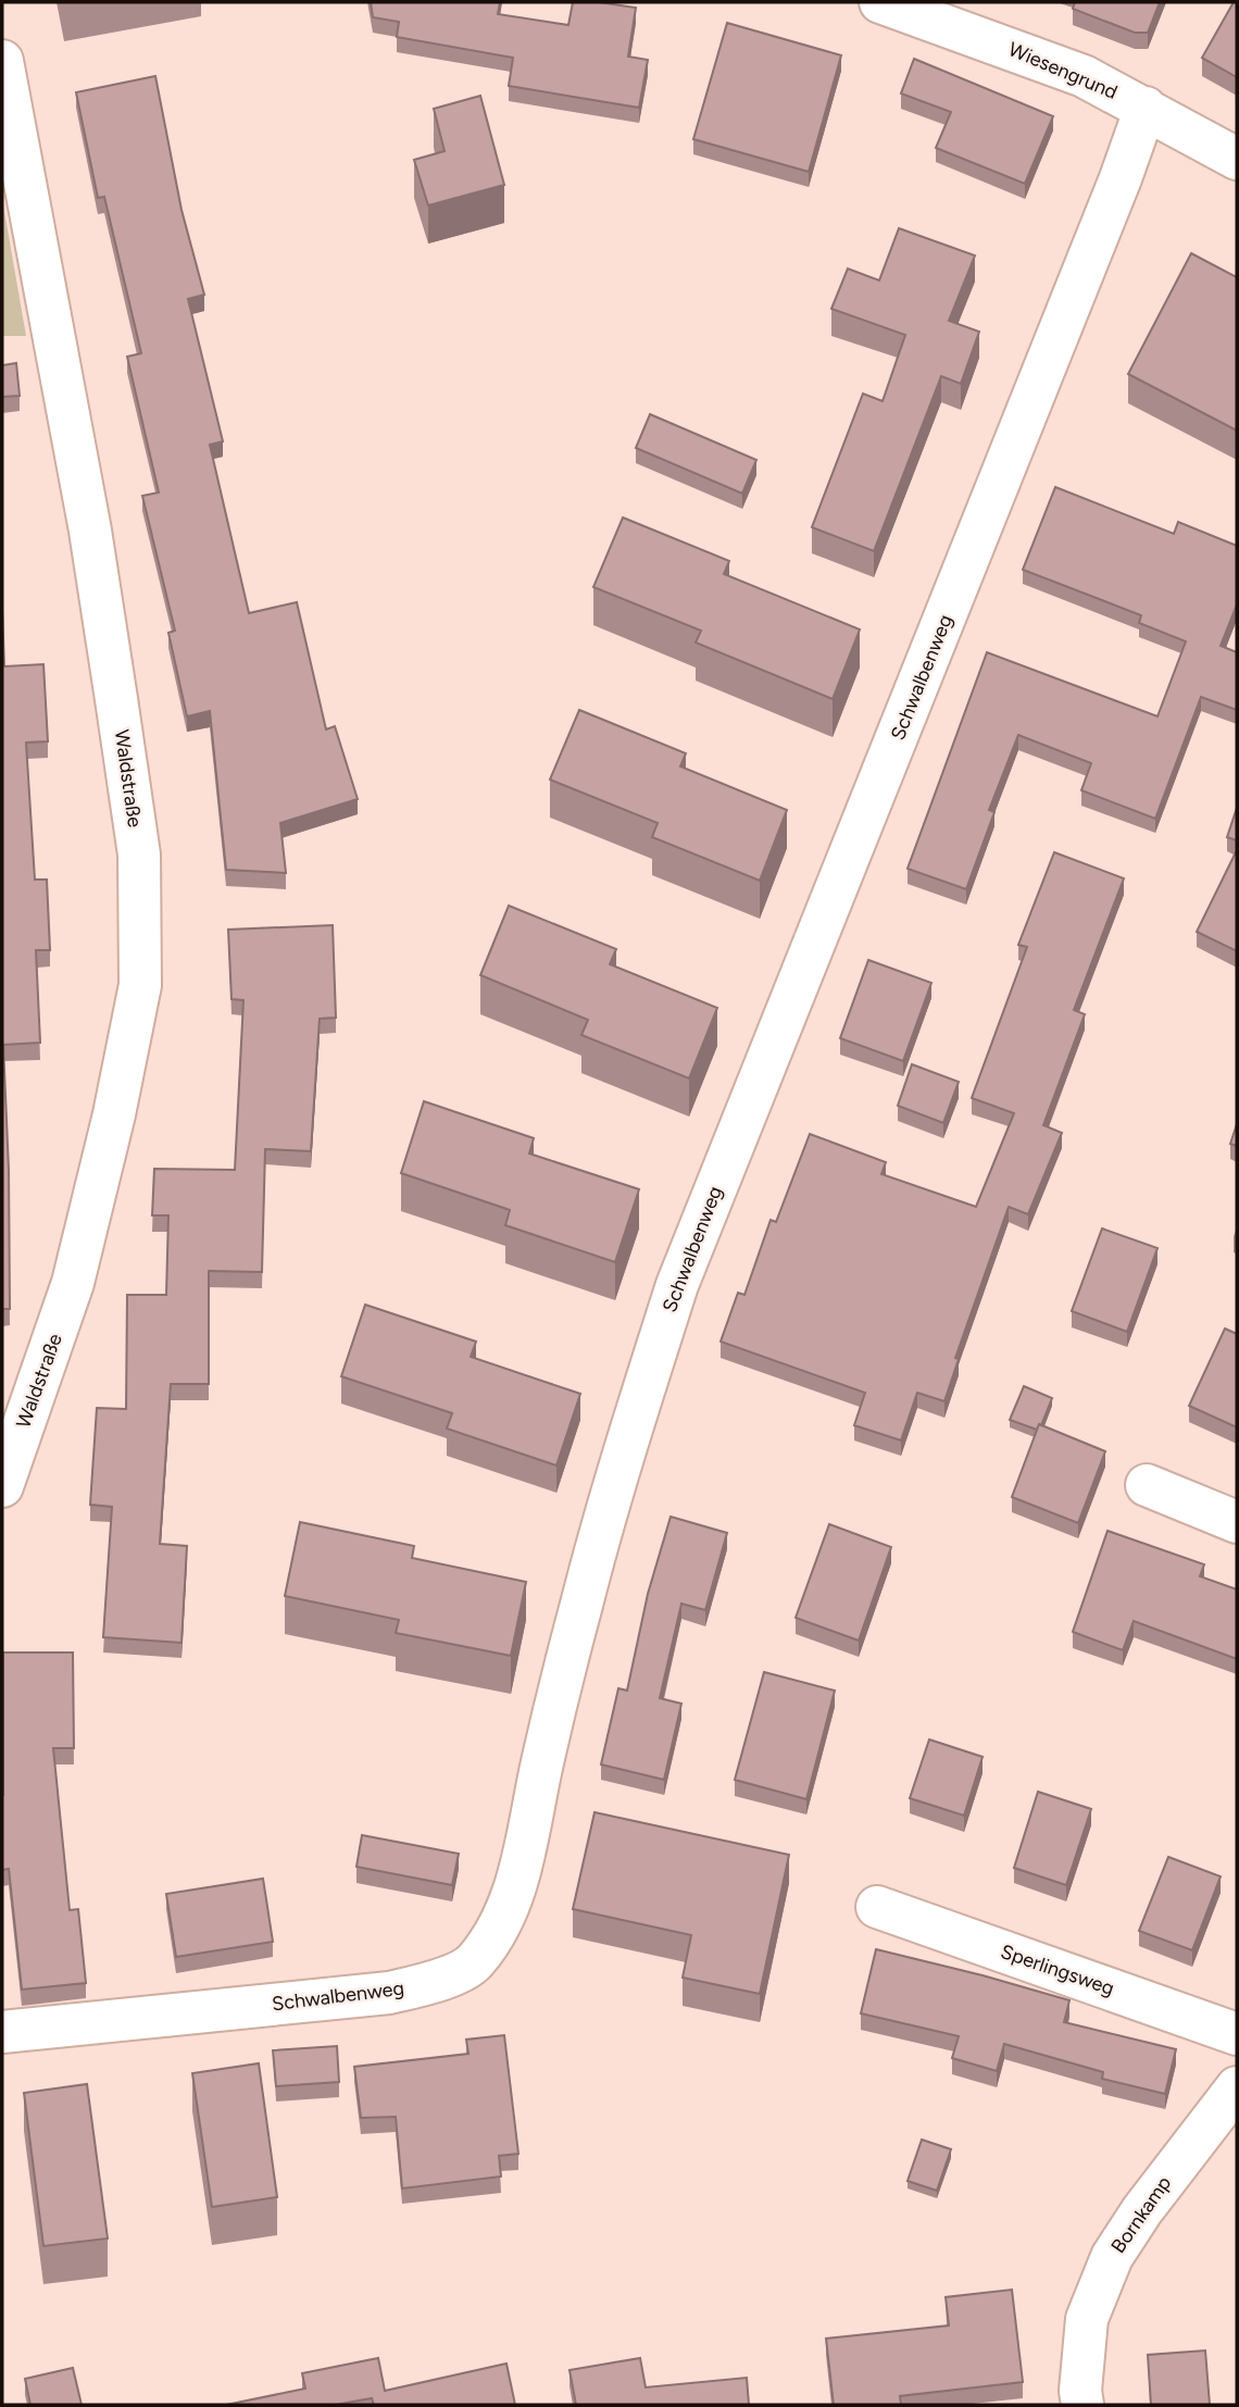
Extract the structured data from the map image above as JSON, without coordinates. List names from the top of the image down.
{
  "streets": {
    "street": [
      "Wiesengrund",
      "Schwalbenweg",
      "Waldstraße",
      "Sperlingsweg",
      "Bornkamp"
    ]
  },
  "crossings": [
    ["Wiesengrund", "Schwalbenweg"]
  ]
}
